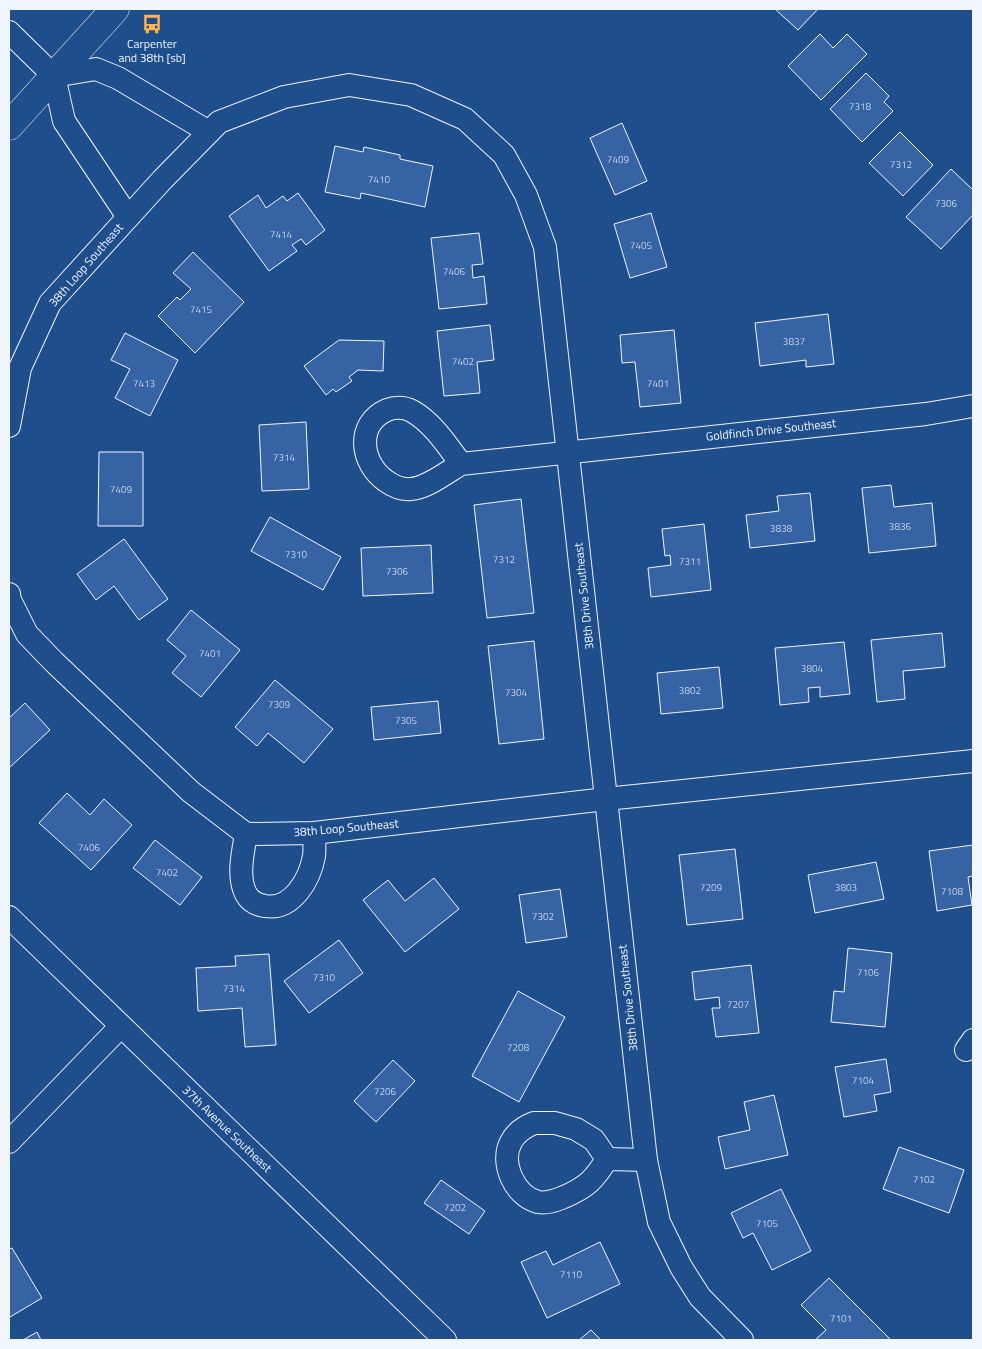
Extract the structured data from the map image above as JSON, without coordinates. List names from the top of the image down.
{
  "streets": {
    "street": [
      "38th Loop Southeast",
      "Goldfinch Drive Southeast",
      "38th Drive Southeast",
      "37th Avenue Southeast"
    ]
  },
  "crossings": [
    ["38th Loop Southeast", "38th Drive Southeast"],
    ["Goldfinch Drive Southeast", "38th Drive Southeast"]
  ],
  "places": {
    "bus stop": ["Carpenter and 38th [sb]"]
  },
  "house_numbers": [
    "7318",
    "7409",
    "7312",
    "7410",
    "7306",
    "7414",
    "7405",
    "7406",
    "7415",
    "3837",
    "7402",
    "7413",
    "7401",
    "7314",
    "7409",
    "3836",
    "3838",
    "7310",
    "7312",
    "7311",
    "7306",
    "7401",
    "3804",
    "3802",
    "7304",
    "7309",
    "7305",
    "7406",
    "7402",
    "7209",
    "3803",
    "7108",
    "7302",
    "7106",
    "7310",
    "7314",
    "7207",
    "7208",
    "7104",
    "7206",
    "7102",
    "7202",
    "7105",
    "7110",
    "7101"
  ]
}
